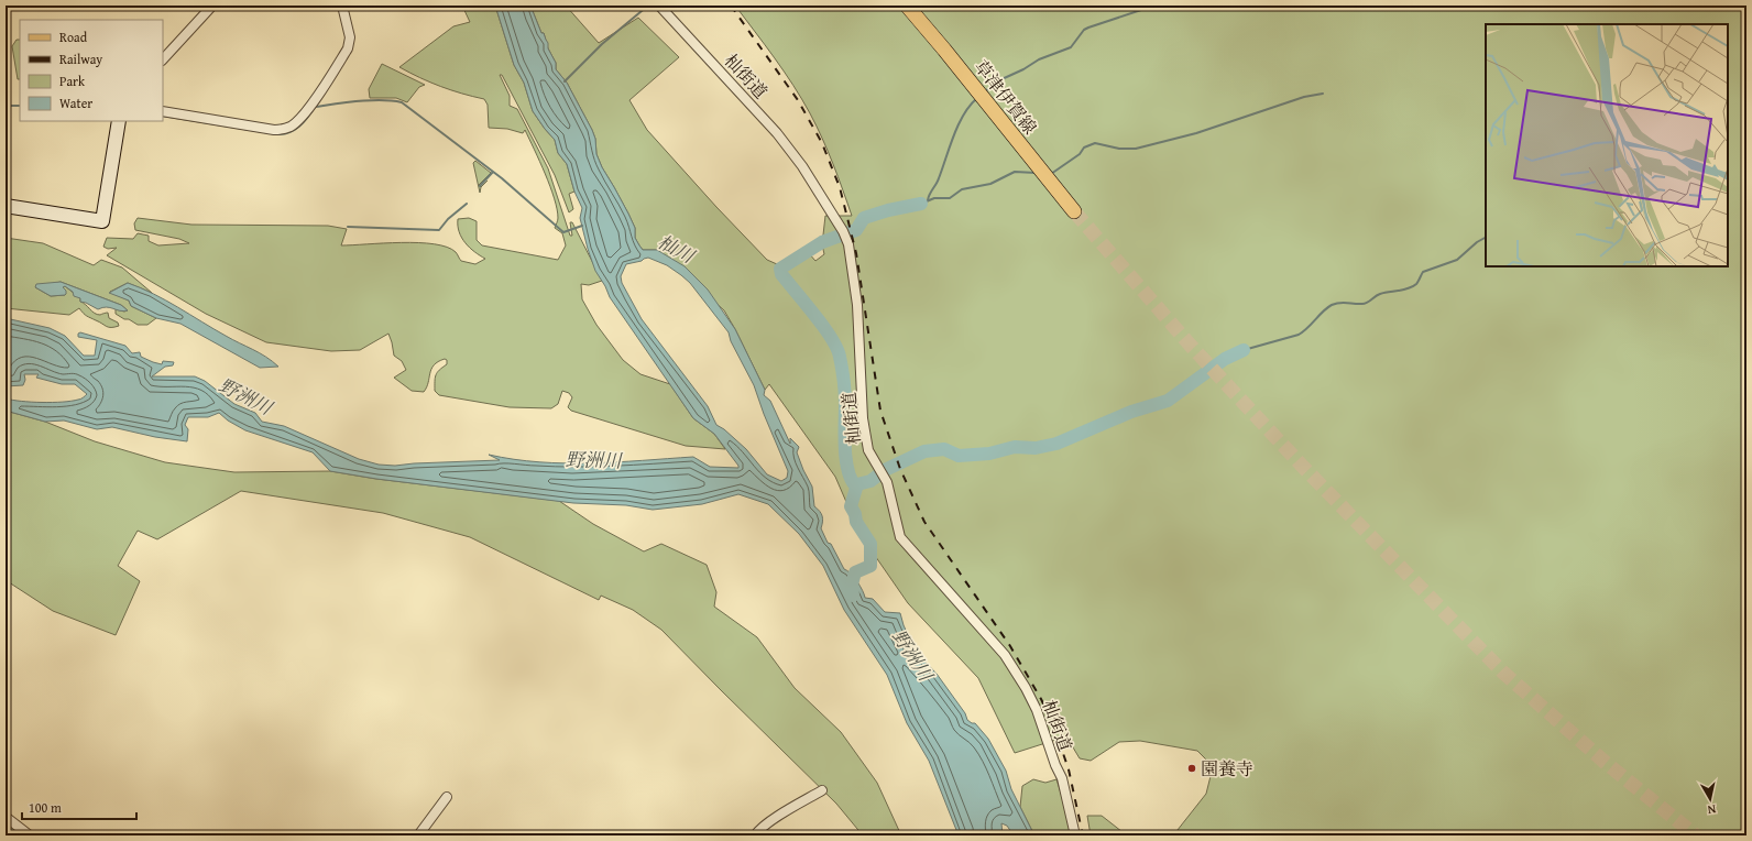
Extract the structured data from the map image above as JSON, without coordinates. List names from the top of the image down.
{
  "streets": {
    "main road": ["草津伊賀線"],
    "street": ["杣街道"]
  },
  "water": ["杣川", "野洲川"],
  "places": ["園養寺"],
  "legend": [
    "Road",
    "Railway",
    "Park",
    "Water"
  ],
  "scale_bar": "100 m",
  "north": "bottom"
}
